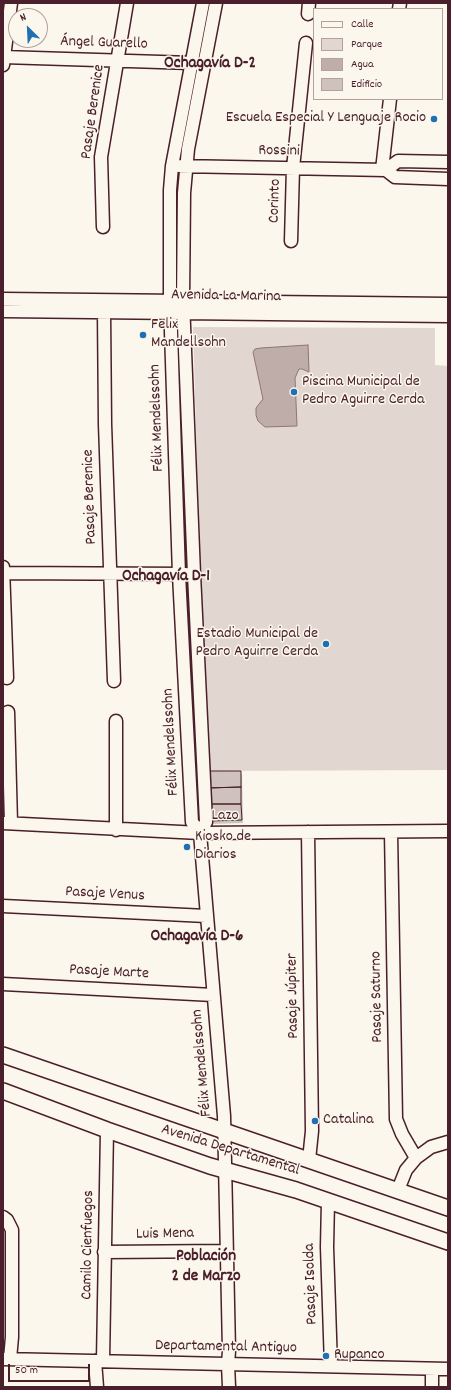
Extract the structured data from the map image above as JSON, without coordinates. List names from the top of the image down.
{
  "streets": {
    "main road": ["Avenida Departamental"],
    "street": [
      "Ángel Guarello",
      "Pasaje Berenice",
      "Rossini",
      "Corinto",
      "Avenida La Marina",
      "Félix Mendelssohn",
      "Lazo",
      "Pasaje Venus",
      "Pasaje Marte",
      "Pasaje Júpiter",
      "Pasaje Saturno",
      "Luis Mena",
      "Camilo Cienfuegos",
      "Pasaje Isolda",
      "Departamental Antiguo"
    ]
  },
  "crossings": [
    ["Ángel Guarello", "Pasaje Berenice"],
    ["Ángel Guarello", "Félix Mendelssohn"],
    ["Pasaje Berenice", "Avenida La Marina"],
    ["Rossini", "Corinto"],
    ["Rossini", "Félix Mendelssohn"],
    ["Avenida La Marina", "Félix Mendelssohn"],
    ["Félix Mendelssohn", "Lazo"],
    ["Félix Mendelssohn", "Pasaje Venus"],
    ["Félix Mendelssohn", "Pasaje Marte"],
    ["Félix Mendelssohn", "Avenida Departamental"],
    ["Félix Mendelssohn", "Luis Mena"],
    ["Félix Mendelssohn", "Departamental Antiguo"],
    ["Lazo", "Pasaje Júpiter"],
    ["Lazo", "Pasaje Saturno"],
    ["Pasaje Júpiter", "Avenida Departamental"],
    ["Avenida Departamental", "Camilo Cienfuegos"],
    ["Avenida Departamental", "Pasaje Isolda"],
    ["Luis Mena", "Camilo Cienfuegos"],
    ["Camilo Cienfuegos", "Departamental Antiguo"],
    ["Pasaje Isolda", "Departamental Antiguo"]
  ],
  "districts": [
    "Ochagavía D-2",
    "Ochagavía D-1",
    "Ochagavía D-6",
    "Población 2 de Marzo"
  ],
  "places": [
    "Escuela Especial Y Lenguaje Rocio",
    "Felix Mandellsohn",
    "Piscina Municipal de Pedro Aguirre Cerda",
    "Estadio Municipal de Pedro Aguirre Cerda",
    "Kiosko de Diarios",
    "Catalina",
    "Rupanco"
  ],
  "legend": [
    "Calle",
    "Parque",
    "Agua",
    "Edificio"
  ],
  "scale_bar": "50 m",
  "north": "top left"
}
